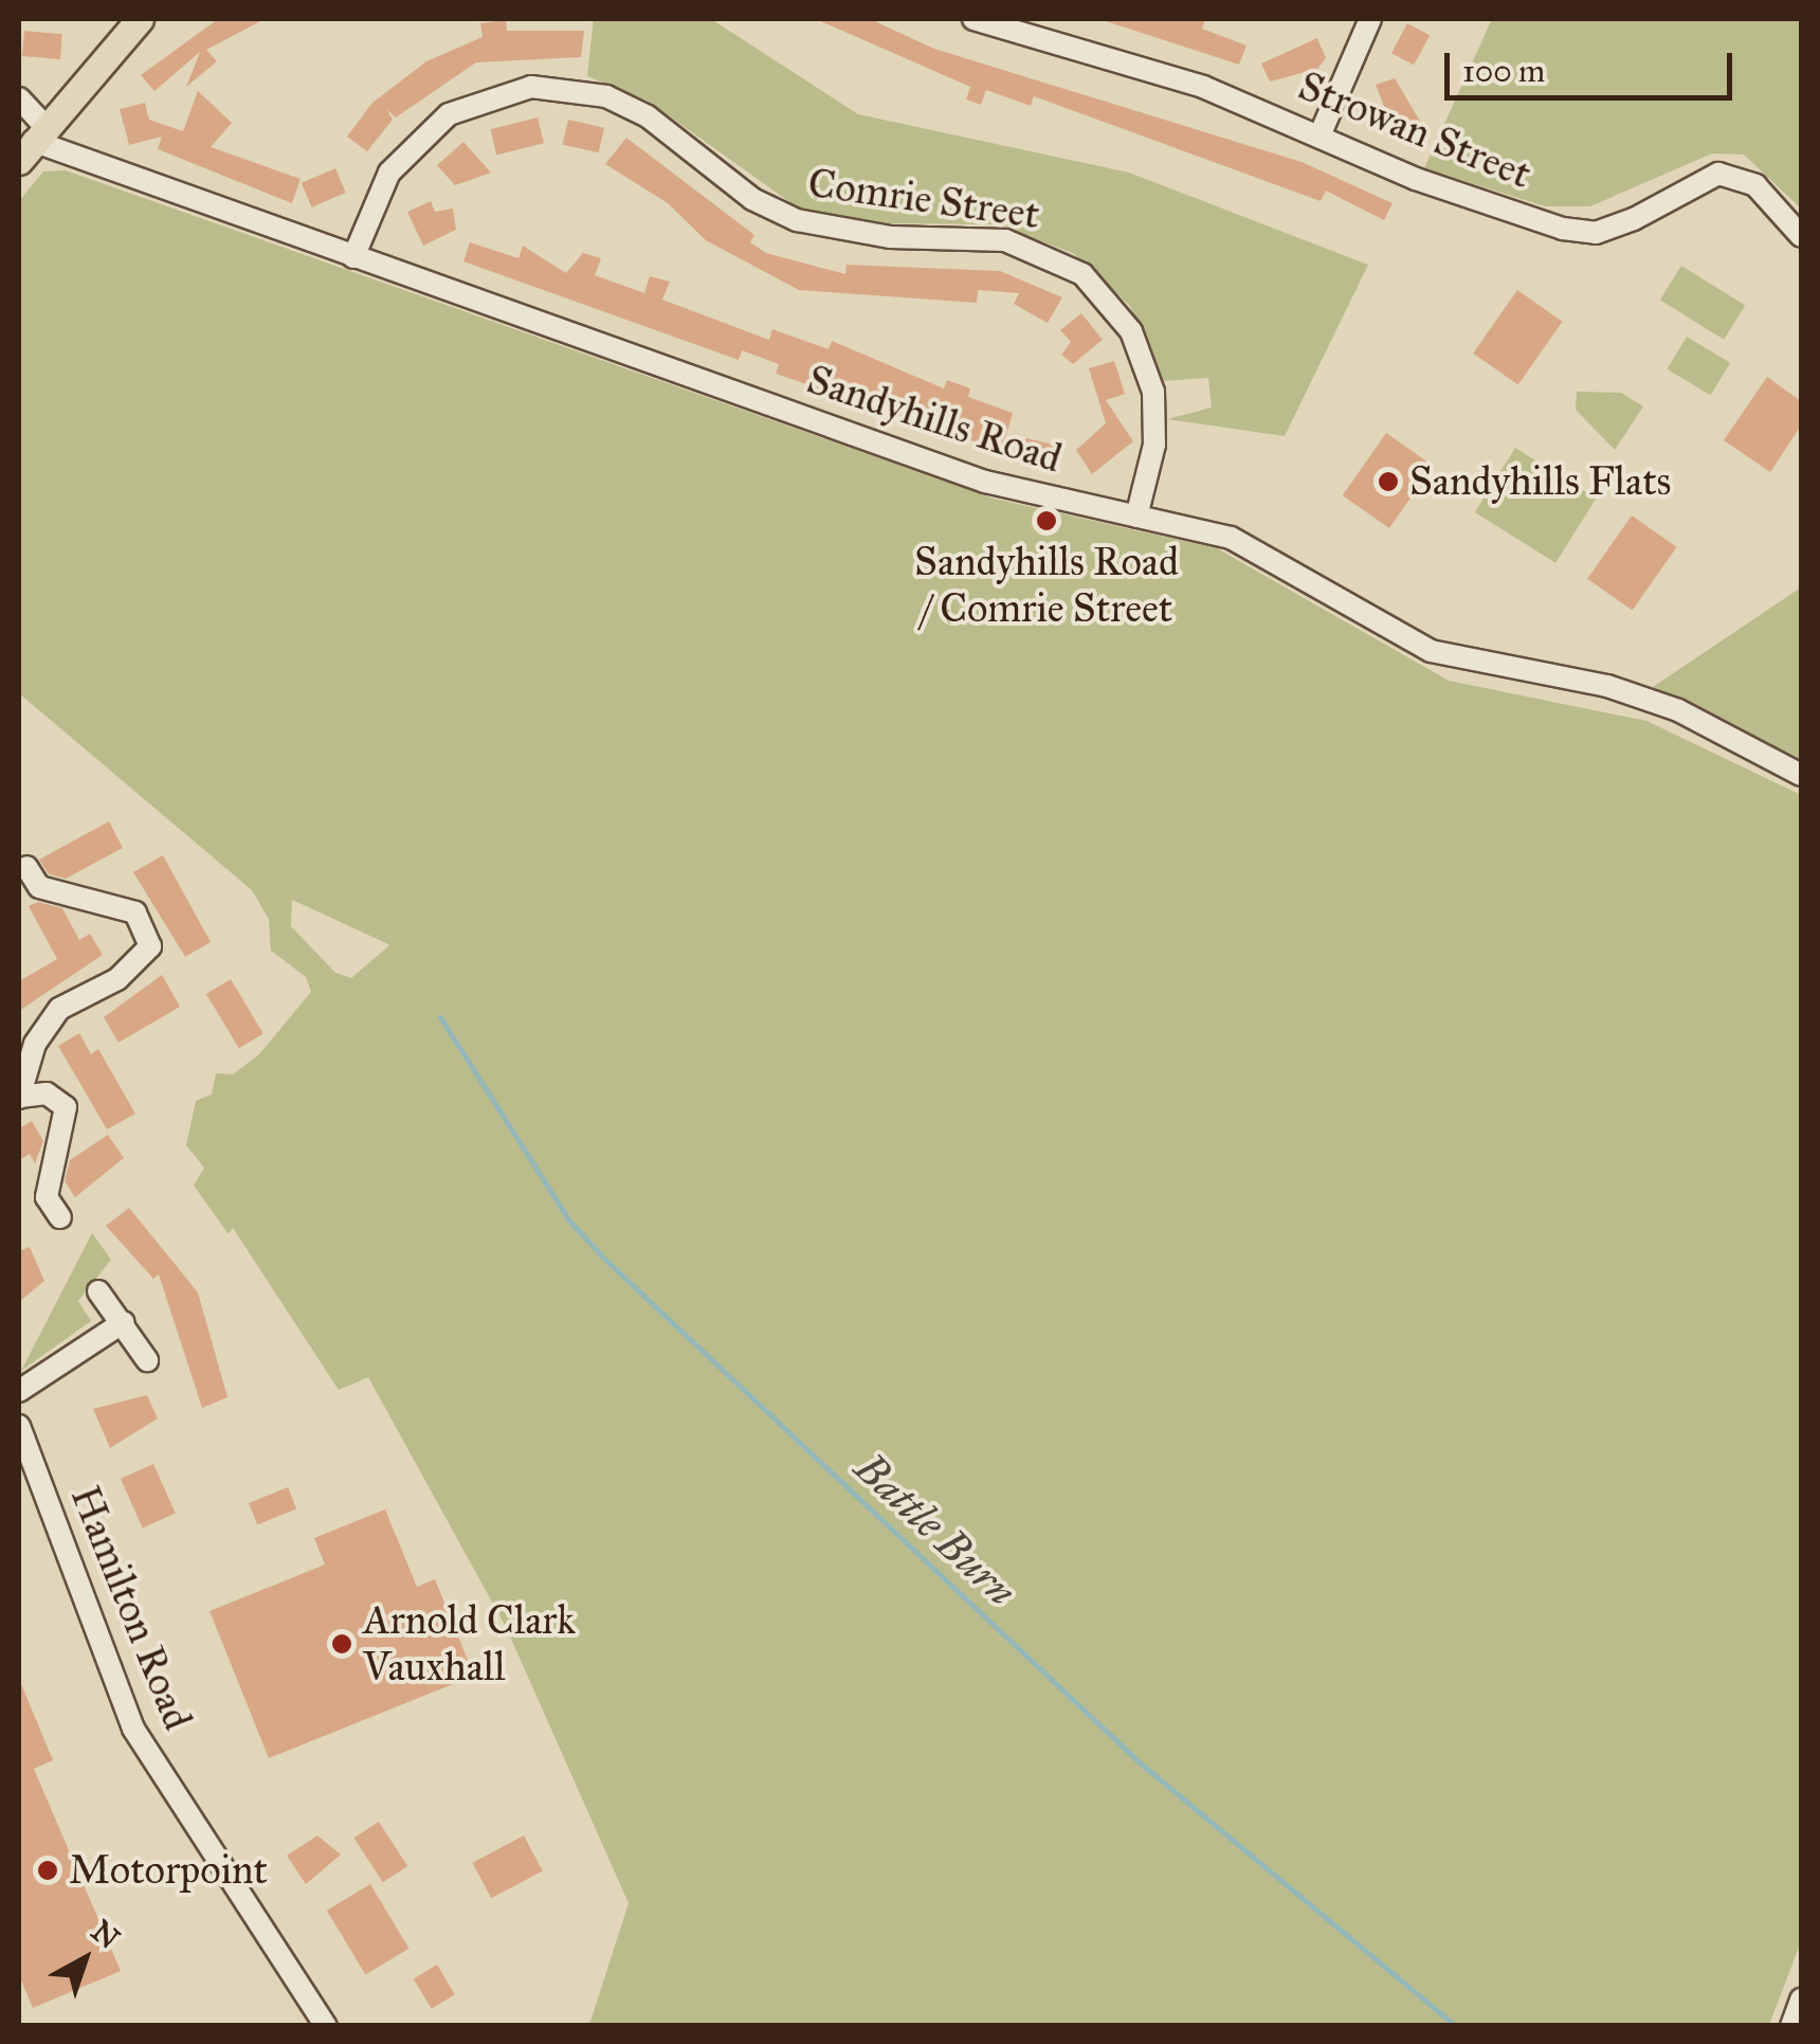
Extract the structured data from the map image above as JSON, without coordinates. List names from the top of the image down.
{
  "streets": {
    "street": [
      "Strowan Street",
      "Comrie Street",
      "Sandyhills Road",
      "Hamilton Road"
    ]
  },
  "crossings": [
    ["Comrie Street", "Sandyhills Road"]
  ],
  "water": ["Battle Burn"],
  "places": [
    "Sandyhills Flats",
    "Sandyhills Road / Comrie Street",
    "Arnold Clark Vauxhall",
    "Motorpoint"
  ],
  "scale_bar": "100 m",
  "north": "top right"
}
